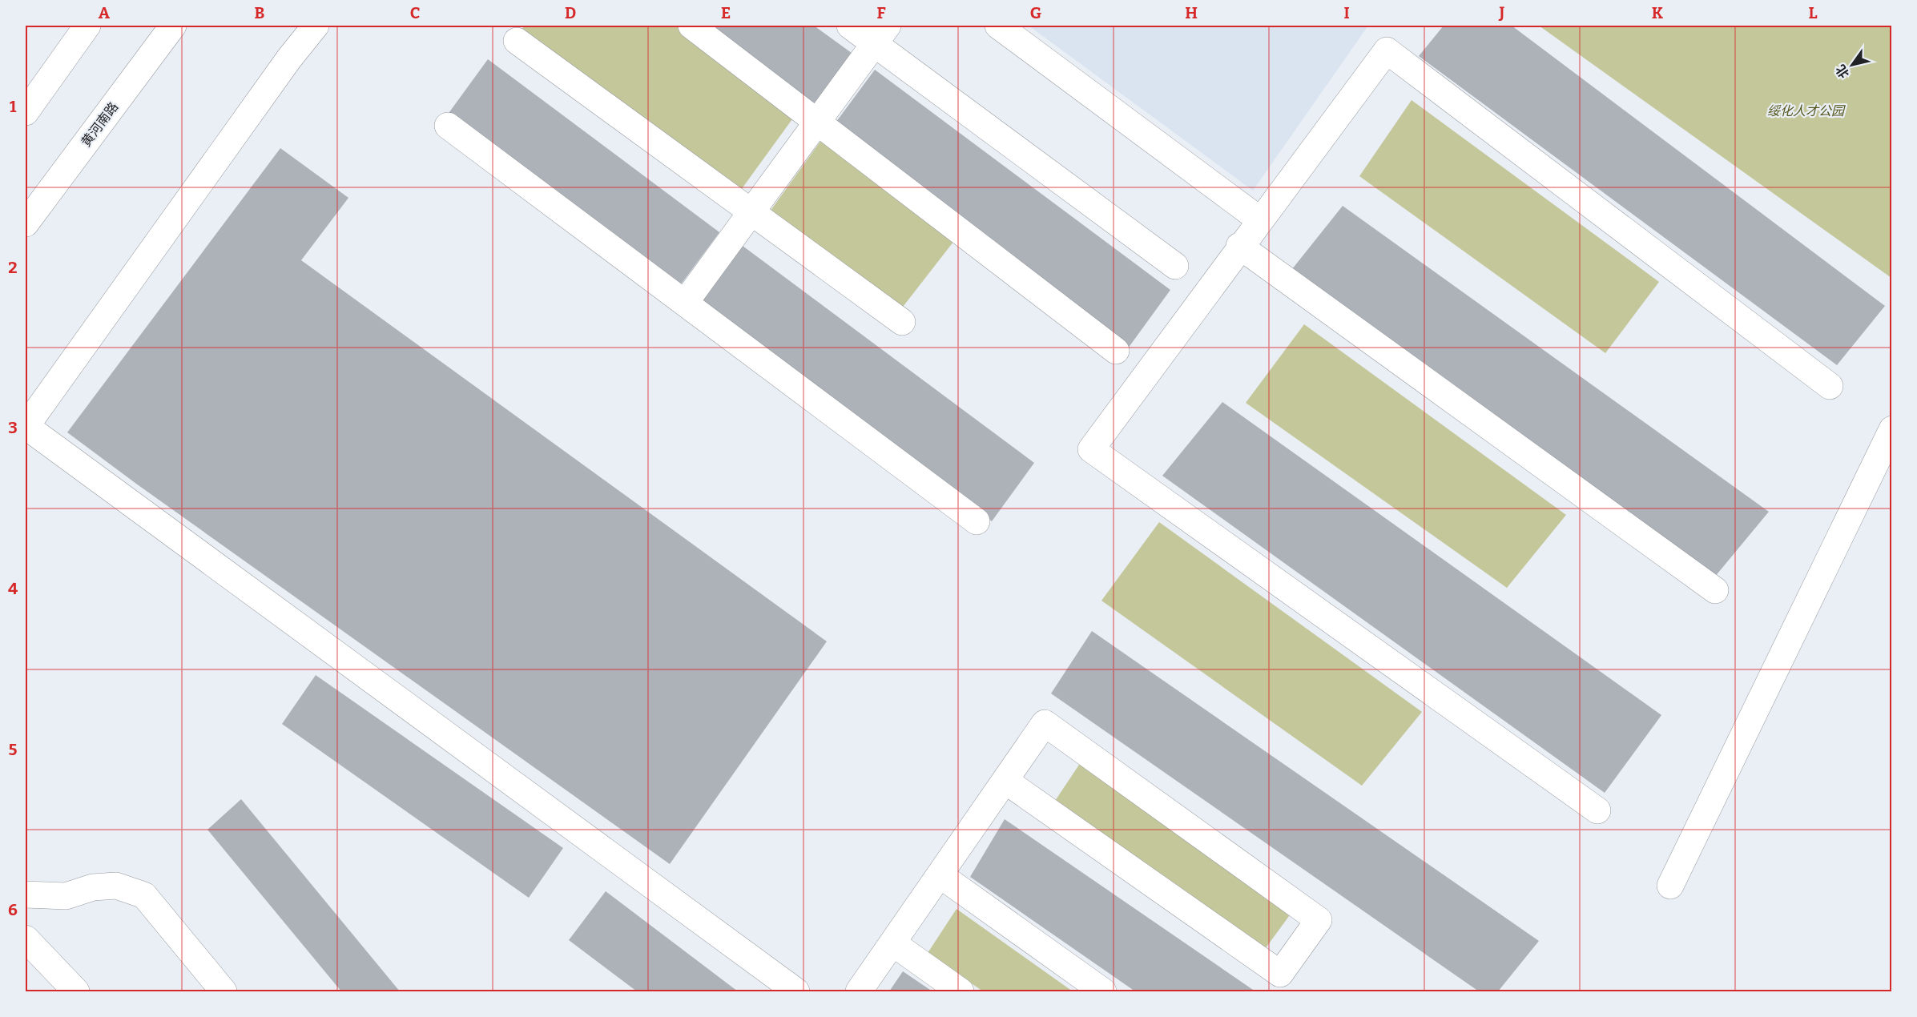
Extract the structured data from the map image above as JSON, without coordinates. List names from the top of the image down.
{
  "streets": {
    "street": ["黄河南路"]
  },
  "parks": ["绥化人才公园"],
  "north": "bottom left",
  "grid": {
    "columns": [
      "A",
      "B",
      "C",
      "D",
      "E",
      "F",
      "G",
      "H",
      "I",
      "J",
      "K",
      "L"
    ],
    "rows": [
      "1",
      "2",
      "3",
      "4",
      "5",
      "6"
    ]
  }
}
